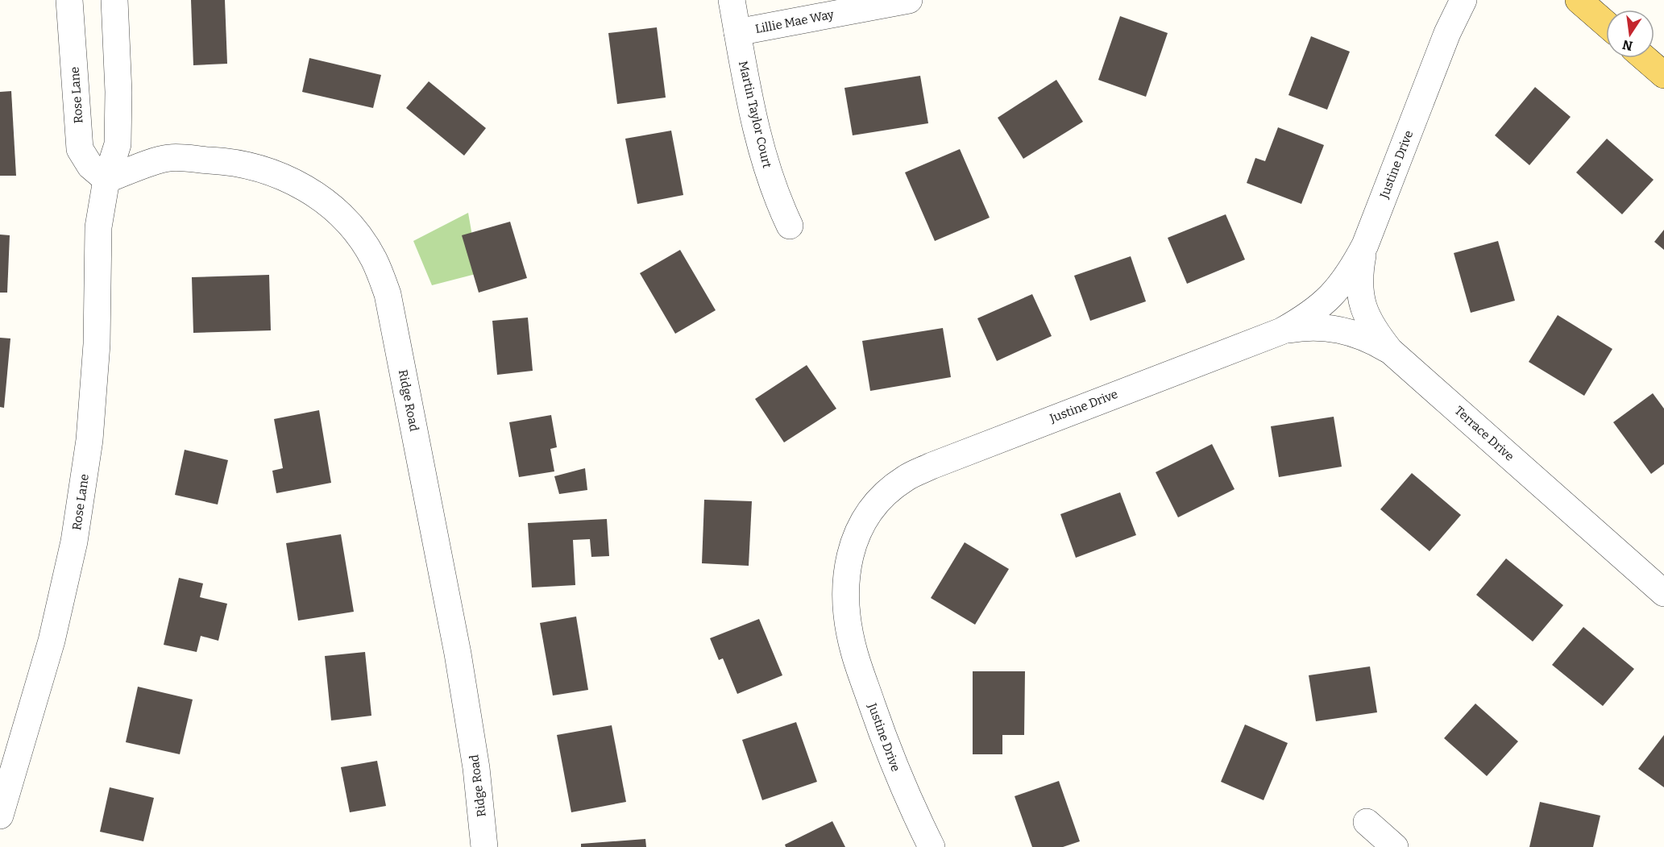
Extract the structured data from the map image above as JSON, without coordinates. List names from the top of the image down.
{
  "streets": {
    "street": [
      "Lillie Mae Way",
      "Rose Lane",
      "Martin Taylor Court",
      "Justine Drive",
      "Ridge Road",
      "Terrace Drive"
    ]
  },
  "crossings": [
    ["Lillie Mae Way", "Martin Taylor Court"],
    ["Rose Lane", "Ridge Road"],
    ["Justine Drive", "Terrace Drive"]
  ],
  "north": "bottom"
}
